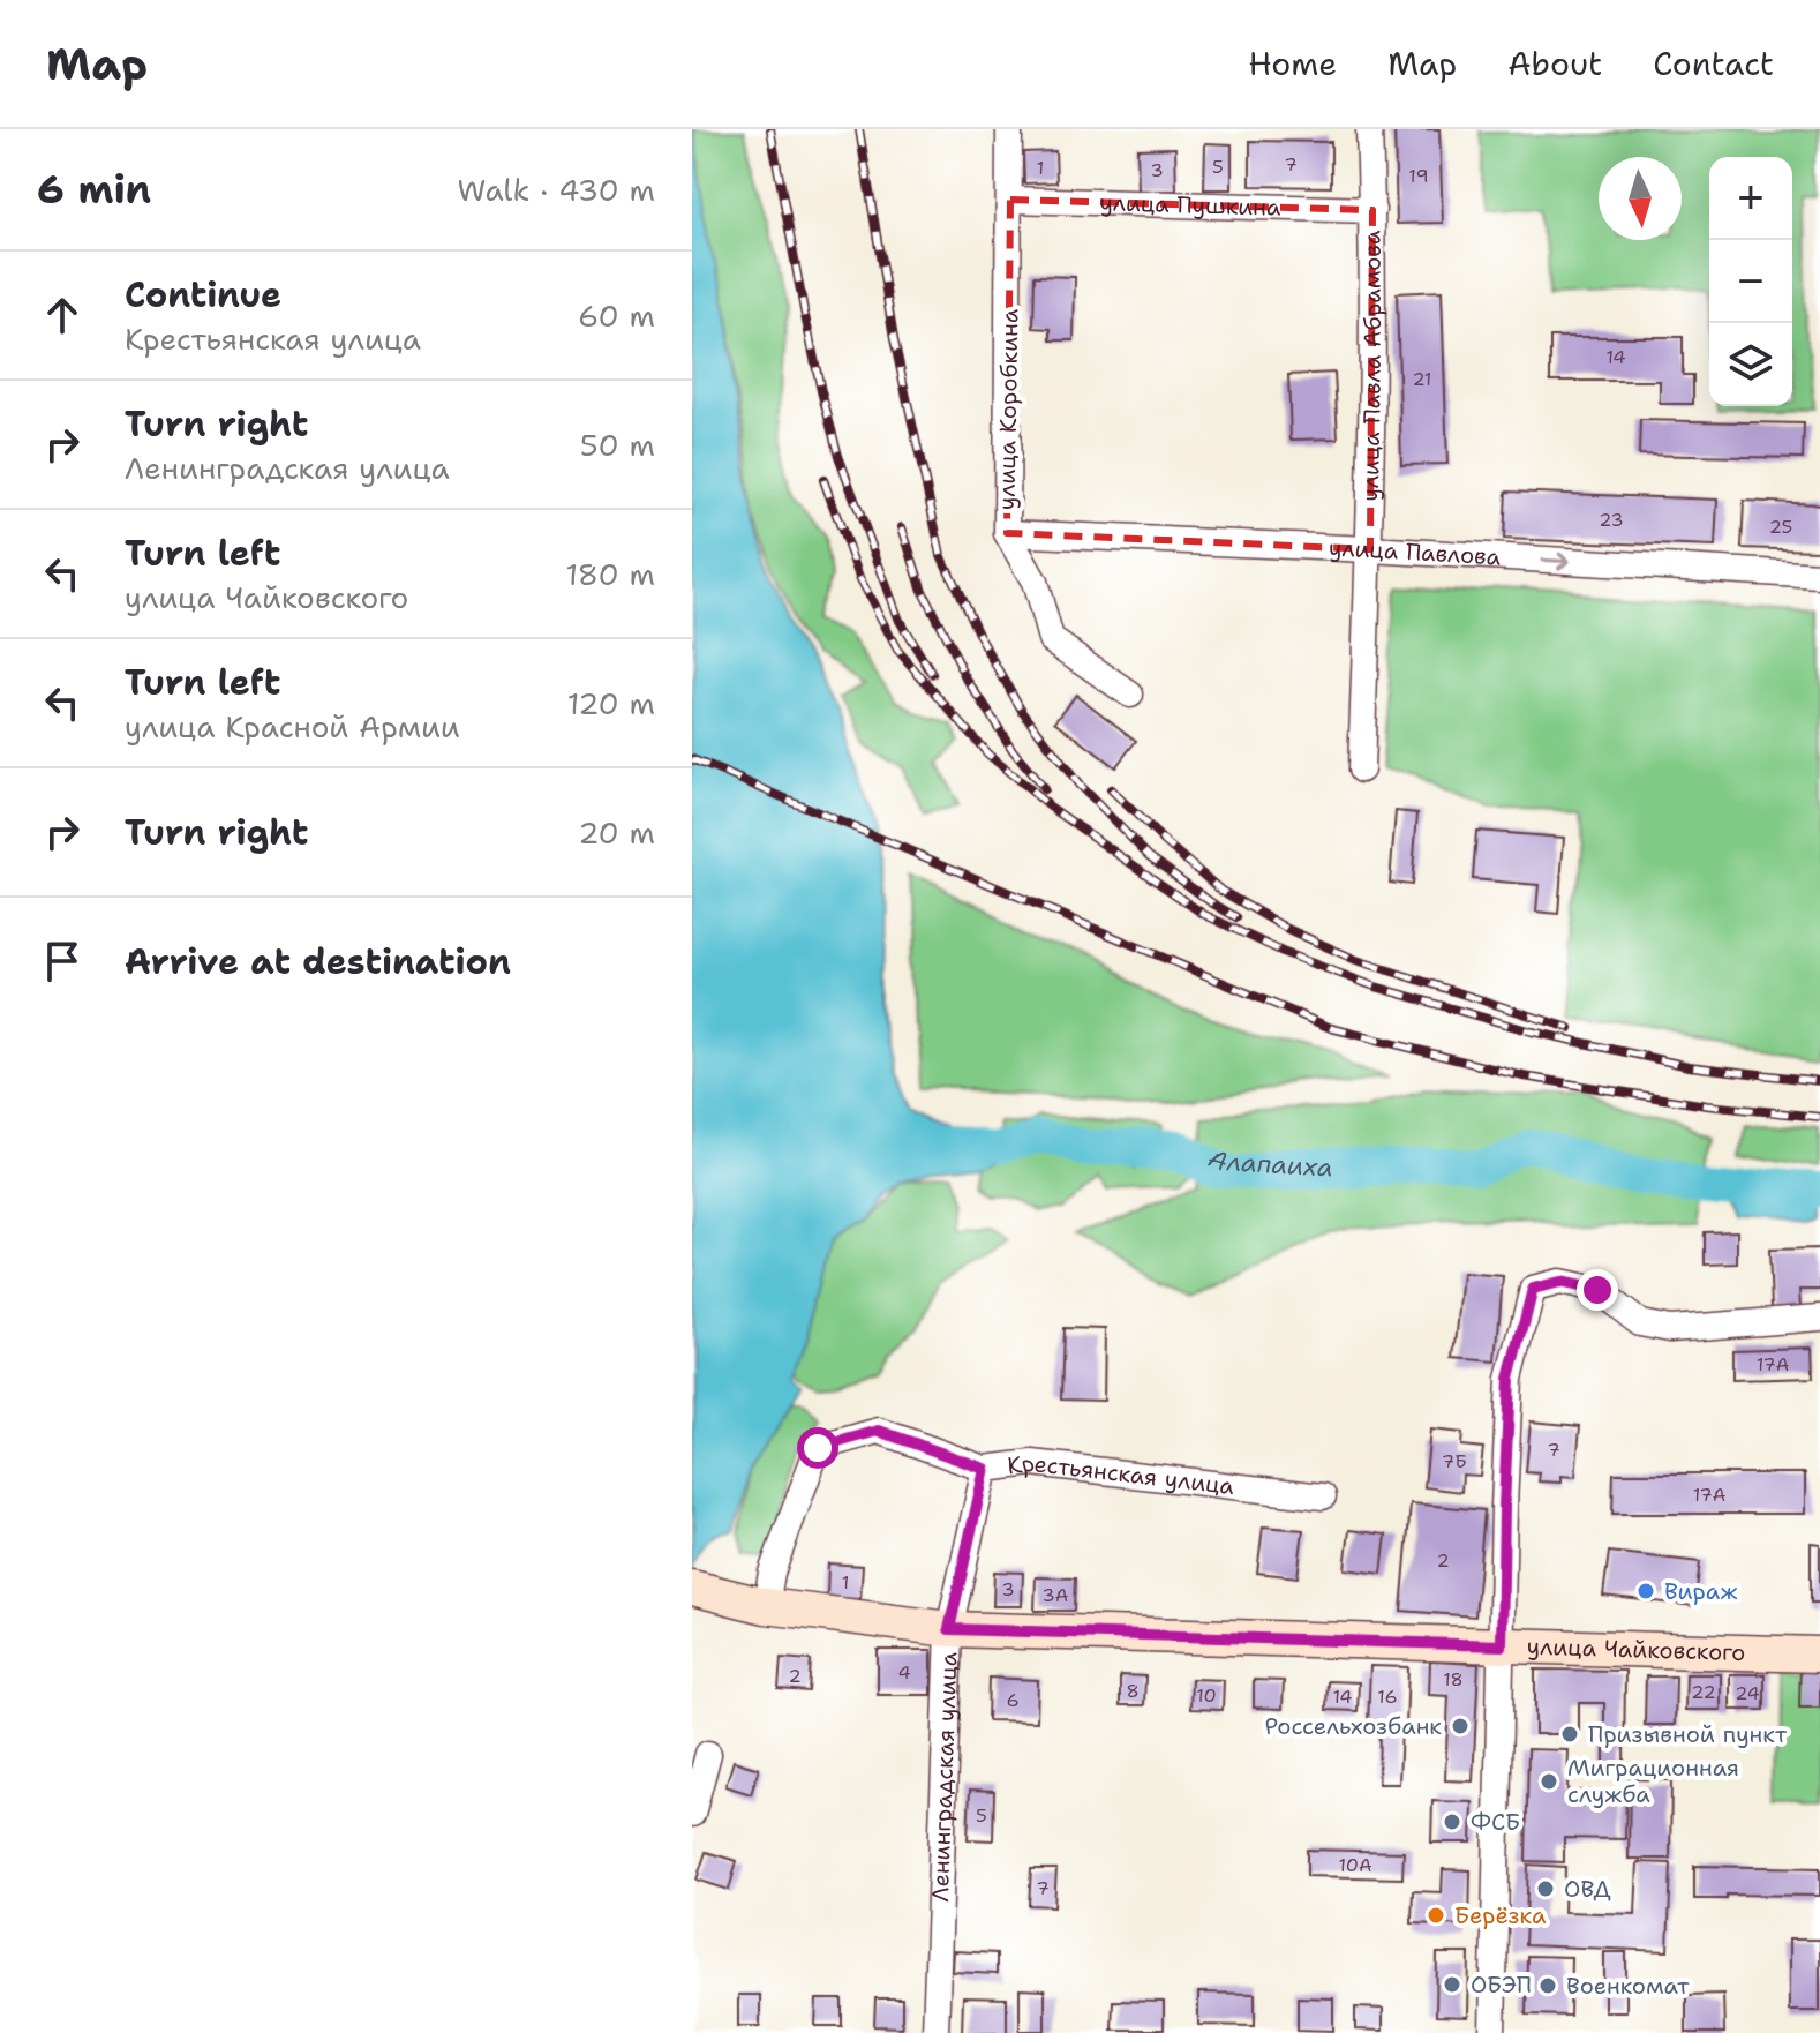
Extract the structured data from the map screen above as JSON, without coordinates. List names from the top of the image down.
{
  "streets": {
    "main road": ["улица Чайковского"],
    "street": [
      "улица Пушкина",
      "улица Павла Абрамова",
      "улица Коробкина",
      "улица Павлова",
      "Крестьянская улица",
      "Ленинградская улица"
    ]
  },
  "crossings": [
    ["улица Пушкина", "улица Павла Абрамова"],
    ["улица Пушкина", "улица Коробкина"],
    ["улица Павла Абрамова", "улица Павлова"],
    ["улица Коробкина", "улица Павлова"],
    ["Крестьянская улица", "улица Чайковского"],
    ["Крестьянская улица", "Ленинградская улица"],
    ["улица Чайковского", "Ленинградская улица"]
  ],
  "one_way": ["улица Павлова"],
  "water": ["Алапаиха"],
  "places": [
    "Вираж",
    "Россельхозбанк",
    "Призывной пункт",
    "Миграционная служба",
    "ФСБ",
    "ОВД",
    "Берёзка",
    "ОБЭП",
    "Военкомат"
  ],
  "house_numbers": [
    "7",
    "5",
    "1",
    "3",
    "19",
    "14",
    "21",
    "23",
    "25",
    "17А",
    "7",
    "7Б",
    "17А",
    "2",
    "1",
    "3",
    "3А",
    "4",
    "2",
    "18",
    "8",
    "22",
    "24",
    "10",
    "14",
    "16",
    "6",
    "5",
    "10А",
    "7"
  ],
  "north": "bottom",
  "page": {
    "header": "Map",
    "nav": [
      "Home",
      "Map",
      "About",
      "Contact"
    ],
    "heading": ["6 min", "Walk · 430 m"],
    "map_buttons": ["+", "−"],
    "list": [
      ["Continue", "Крестьянская улица", "60 m"],
      ["Turn right", "Ленинградская улица", "50 m"],
      ["Turn left", "улица Чайковского", "180 m"],
      ["Turn left", "улица Красной Армии", "120 m"],
      ["Turn right", "20 m"],
      "Arrive at destination"
    ]
  }
}
